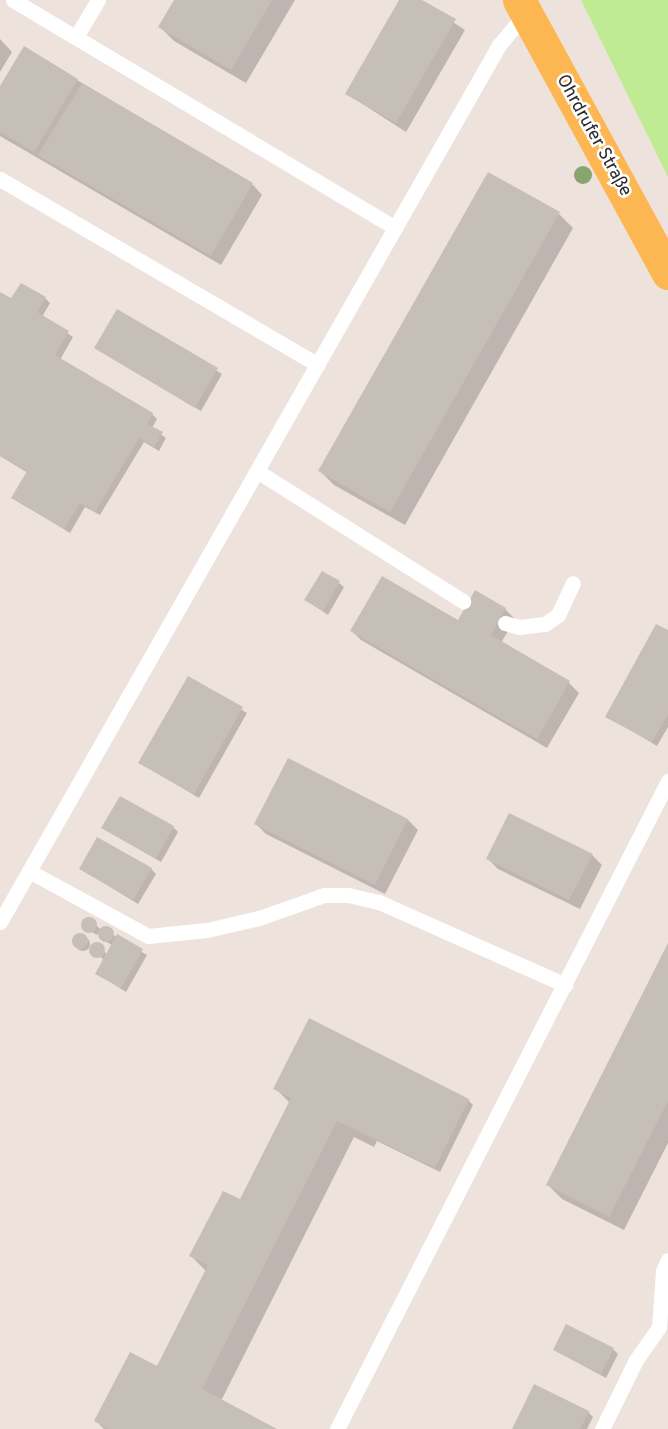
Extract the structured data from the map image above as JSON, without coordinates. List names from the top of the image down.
{
  "streets": {
    "main road": ["Ohrdrufer Straße"]
  }
}
